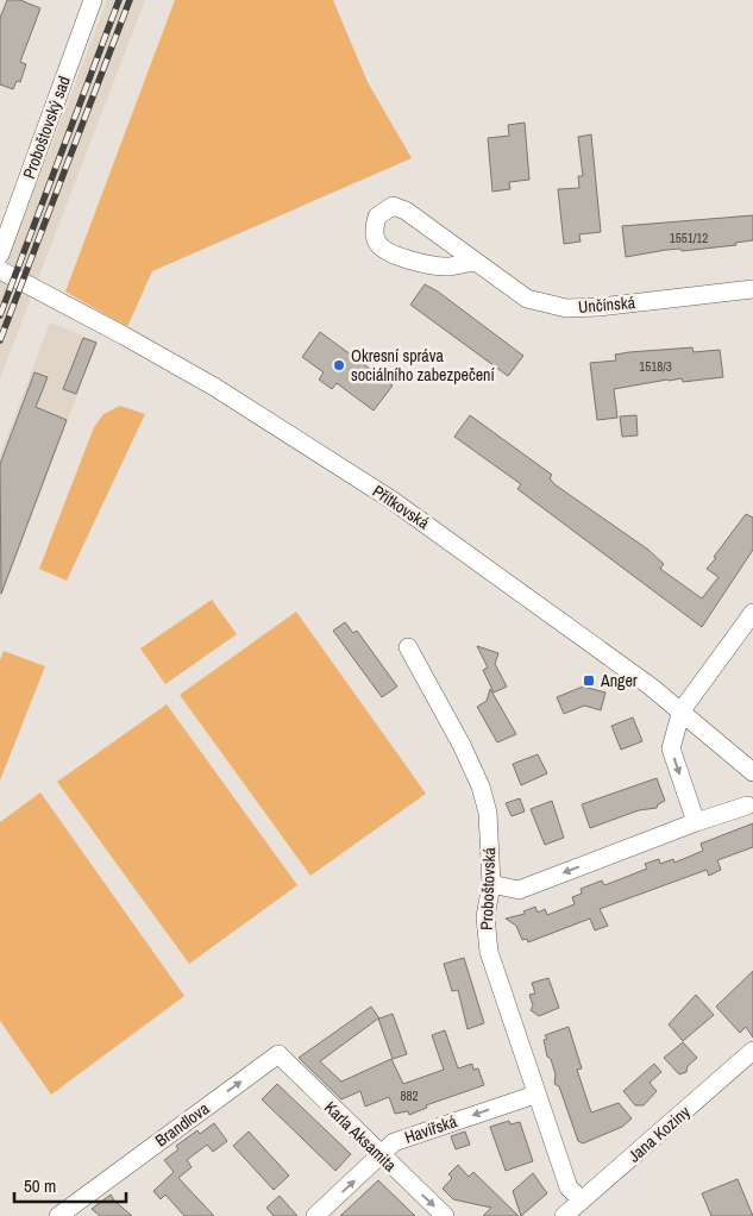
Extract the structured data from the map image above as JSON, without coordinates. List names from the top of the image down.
{
  "streets": {
    "street": [
      "Proboštovský sad",
      "Unčínská",
      "Přítkovská",
      "Proboštovská",
      "Brandlova",
      "Havířská",
      "Jana Koziny",
      "Karla Aksamita"
    ]
  },
  "crossings": [
    ["Proboštovská", "Havířská"],
    ["Proboštovská", "Jana Koziny"],
    ["Brandlova", "Karla Aksamita"],
    ["Havířská", "Karla Aksamita"]
  ],
  "one_way": ["Brandlova", "Karla Aksamita"],
  "places": {
    "other": ["Okresní správa sociálního zabezpečení"],
    "transit": ["Anger"]
  },
  "house_numbers": ["1551/12", "1518/3", "882"],
  "scale_bar": "50 m"
}
